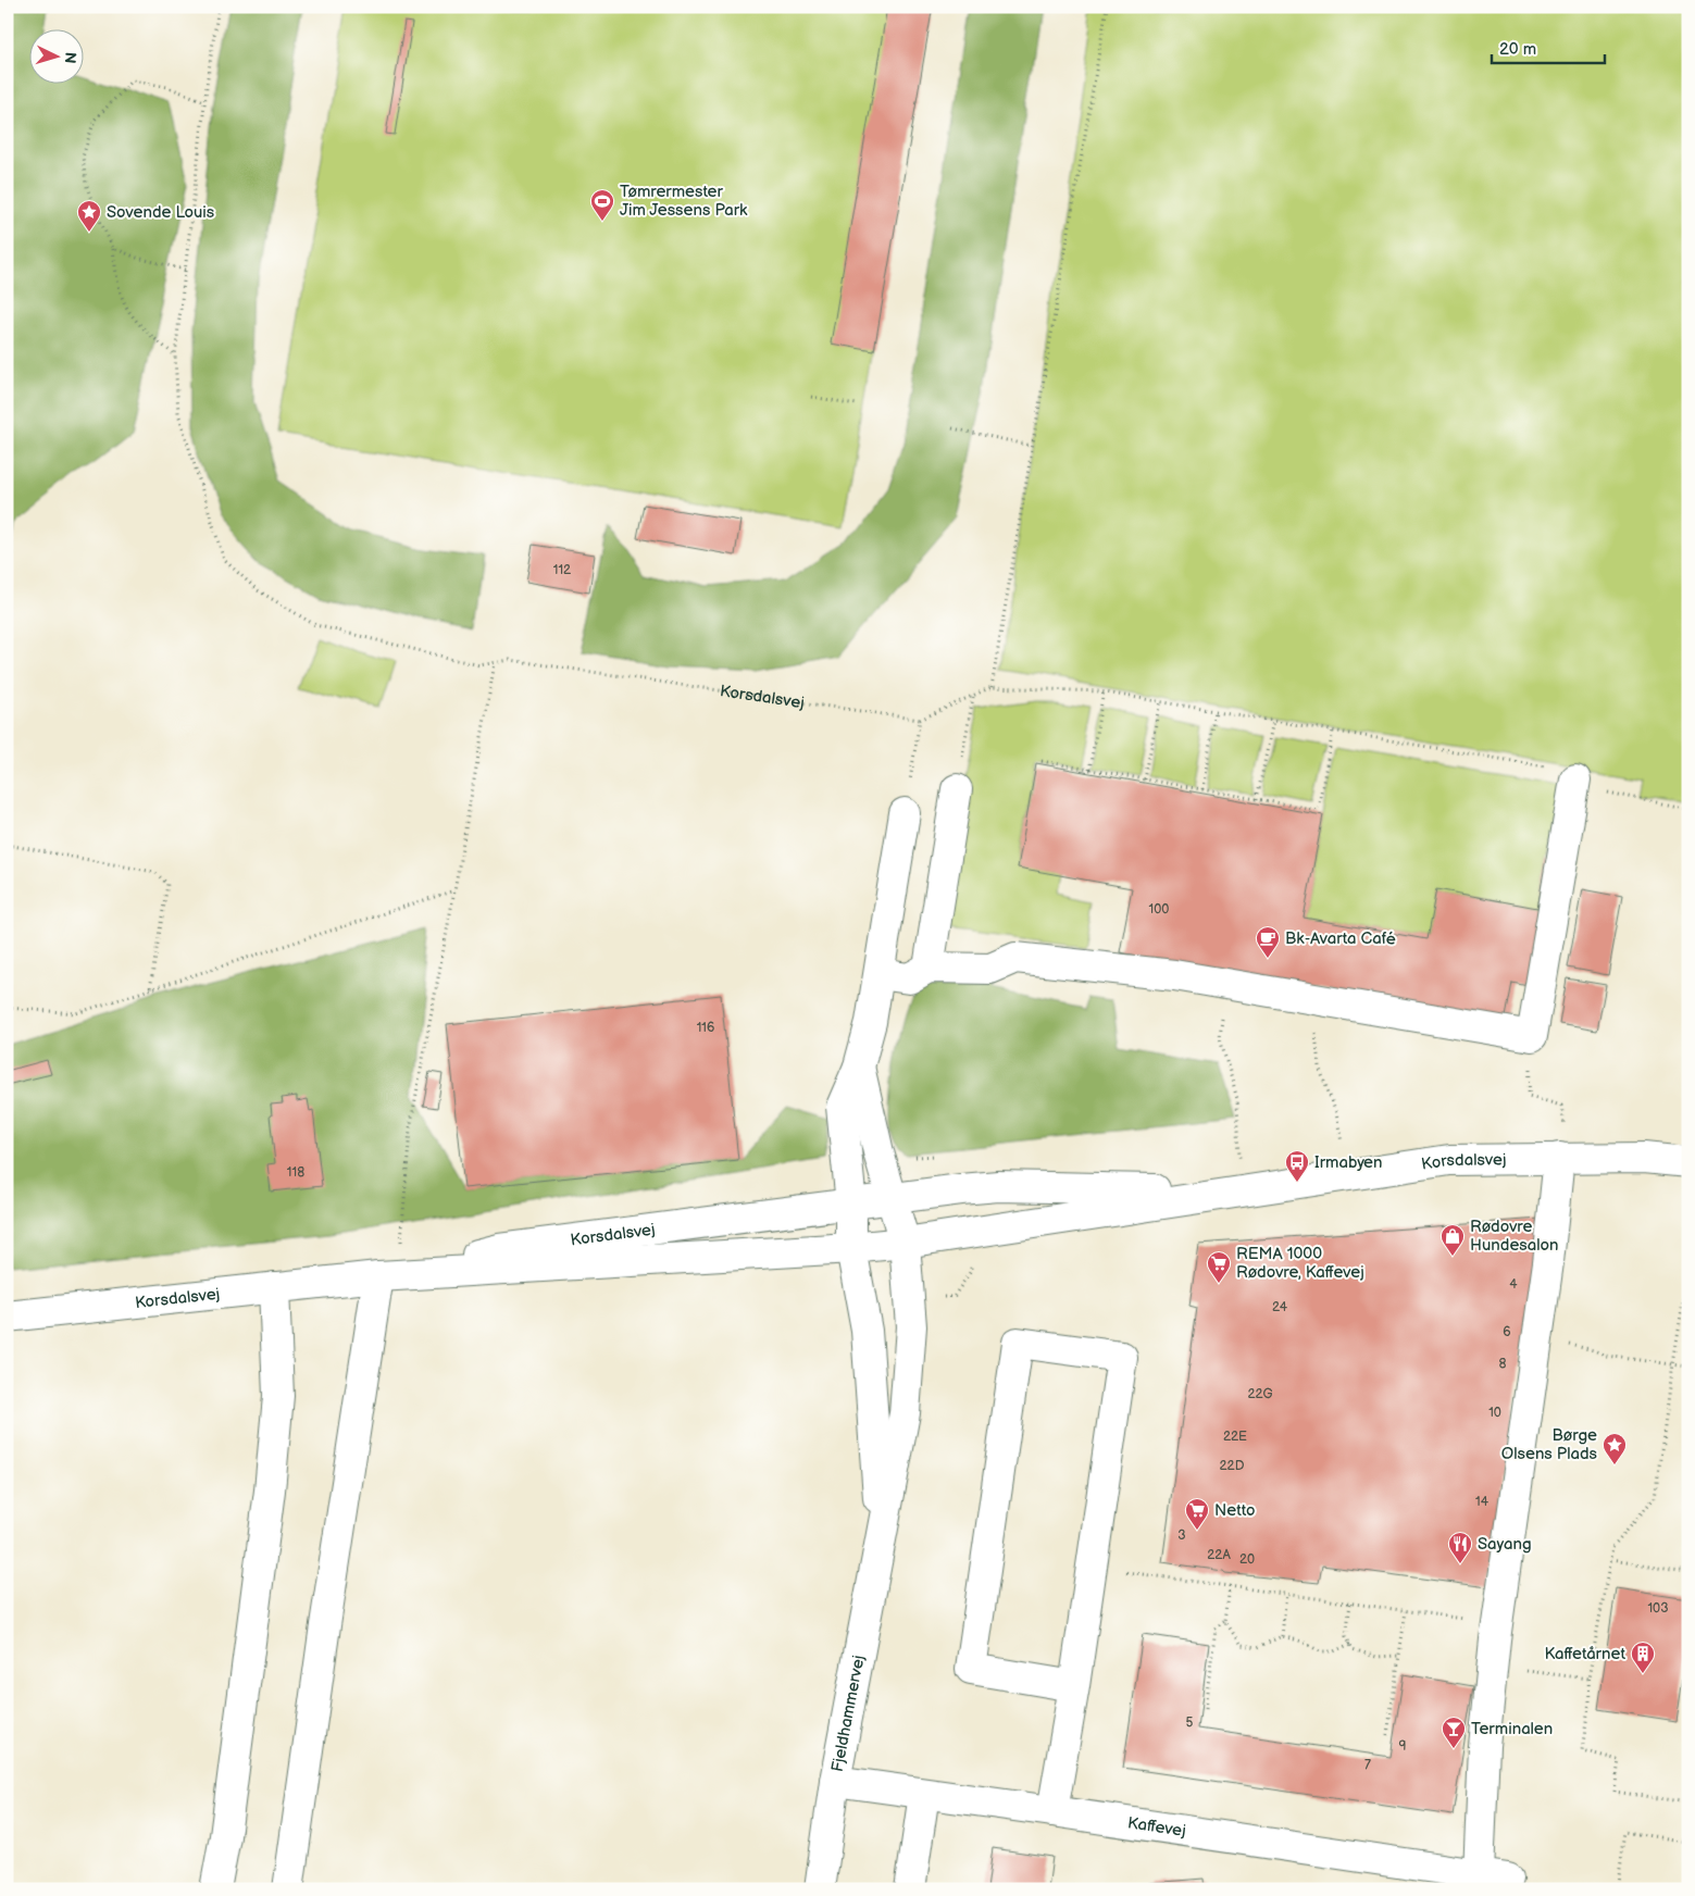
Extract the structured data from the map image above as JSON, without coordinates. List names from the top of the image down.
{
  "streets": {
    "street": ["Korsdalsvej", "Fjeldhammervej", "Kaffevej"]
  },
  "crossings": [
    ["Korsdalsvej", "Fjeldhammervej"],
    ["Fjeldhammervej", "Kaffevej"]
  ],
  "places": {
    "sports": ["Tømrermester Jim Jessens Park"],
    "place": ["Sovende Louis", "Børge Olsens Plads"],
    "cafe": ["Bk-Avarta Café"],
    "bus stop": ["Irmabyen"],
    "shop": ["Rødovre Hundesalon"],
    "supermarket": ["REMA 1000 Rødovre, Kaffevej", "Netto"],
    "restaurant": ["Sayang"],
    "building": ["Kaffetårnet"],
    "bar": ["Terminalen"]
  },
  "house_numbers": [
    "112",
    "100",
    "116",
    "118",
    "4",
    "24",
    "6",
    "8",
    "22G",
    "10",
    "22E",
    "22D",
    "14",
    "3",
    "22A",
    "20",
    "103",
    "5",
    "9",
    "7"
  ],
  "scale_bar": "20 m",
  "north": "right"
}
